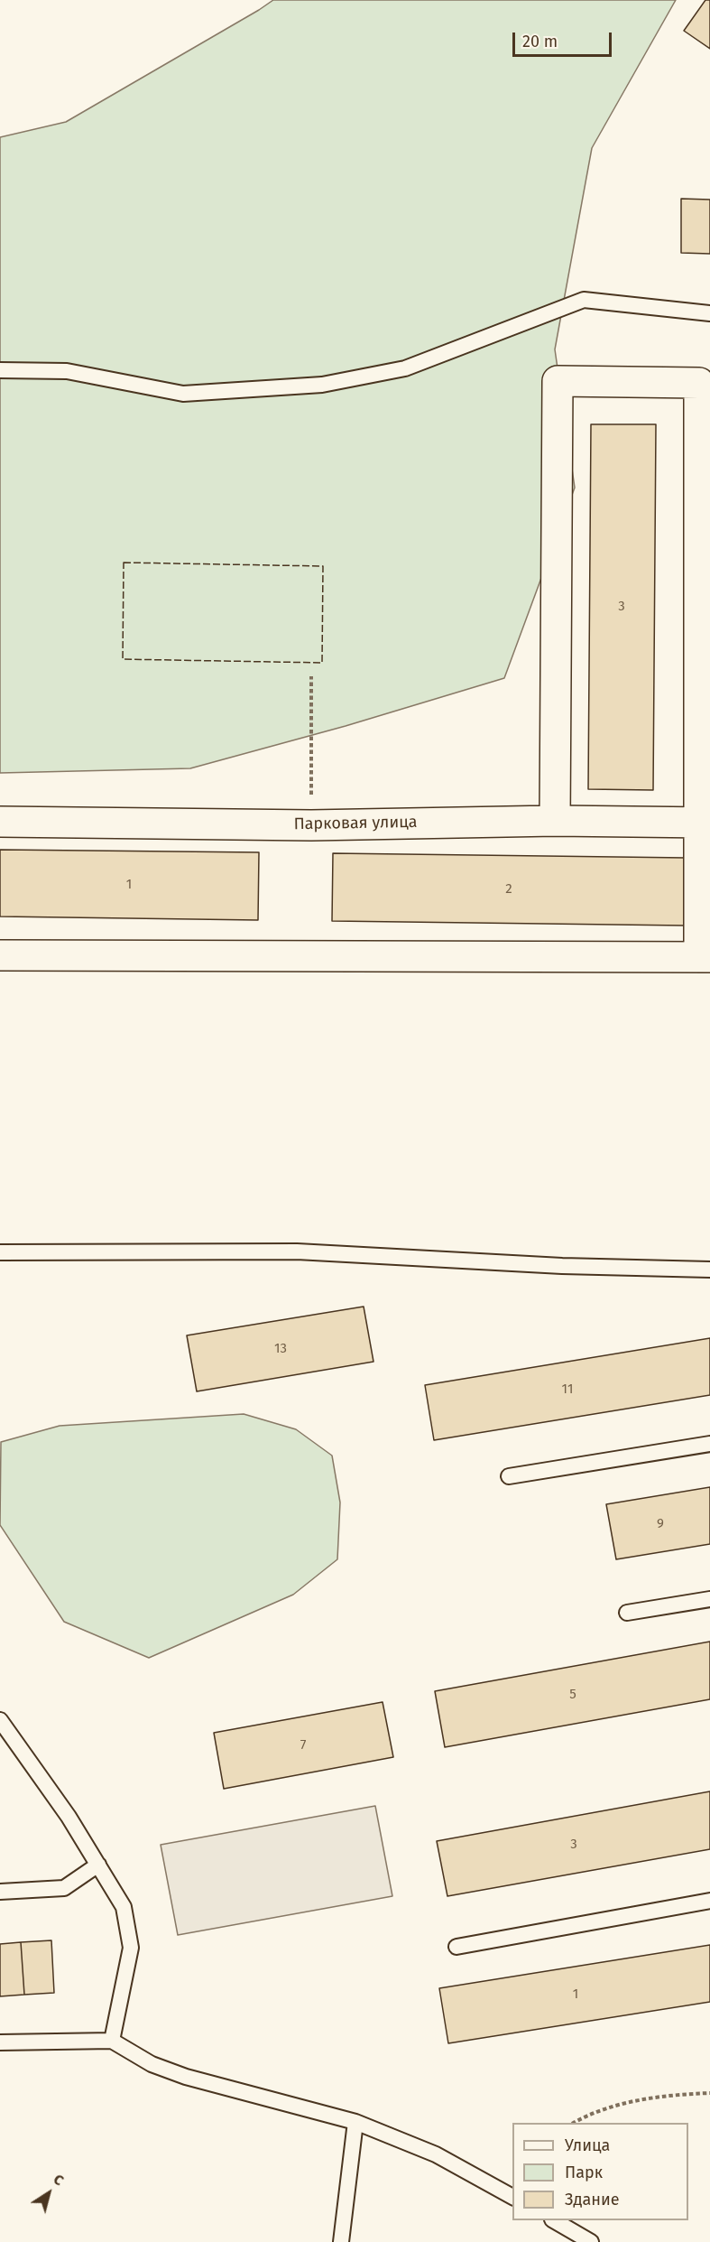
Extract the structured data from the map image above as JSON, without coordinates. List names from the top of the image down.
{
  "streets": {
    "street": ["Парковая улица"]
  },
  "house_numbers": [
    "3",
    "1",
    "2",
    "13",
    "11",
    "9",
    "5",
    "7",
    "3",
    "1"
  ],
  "legend": ["Улица", "Парк", "Здание"],
  "scale_bar": "20 m",
  "north": "top right"
}
